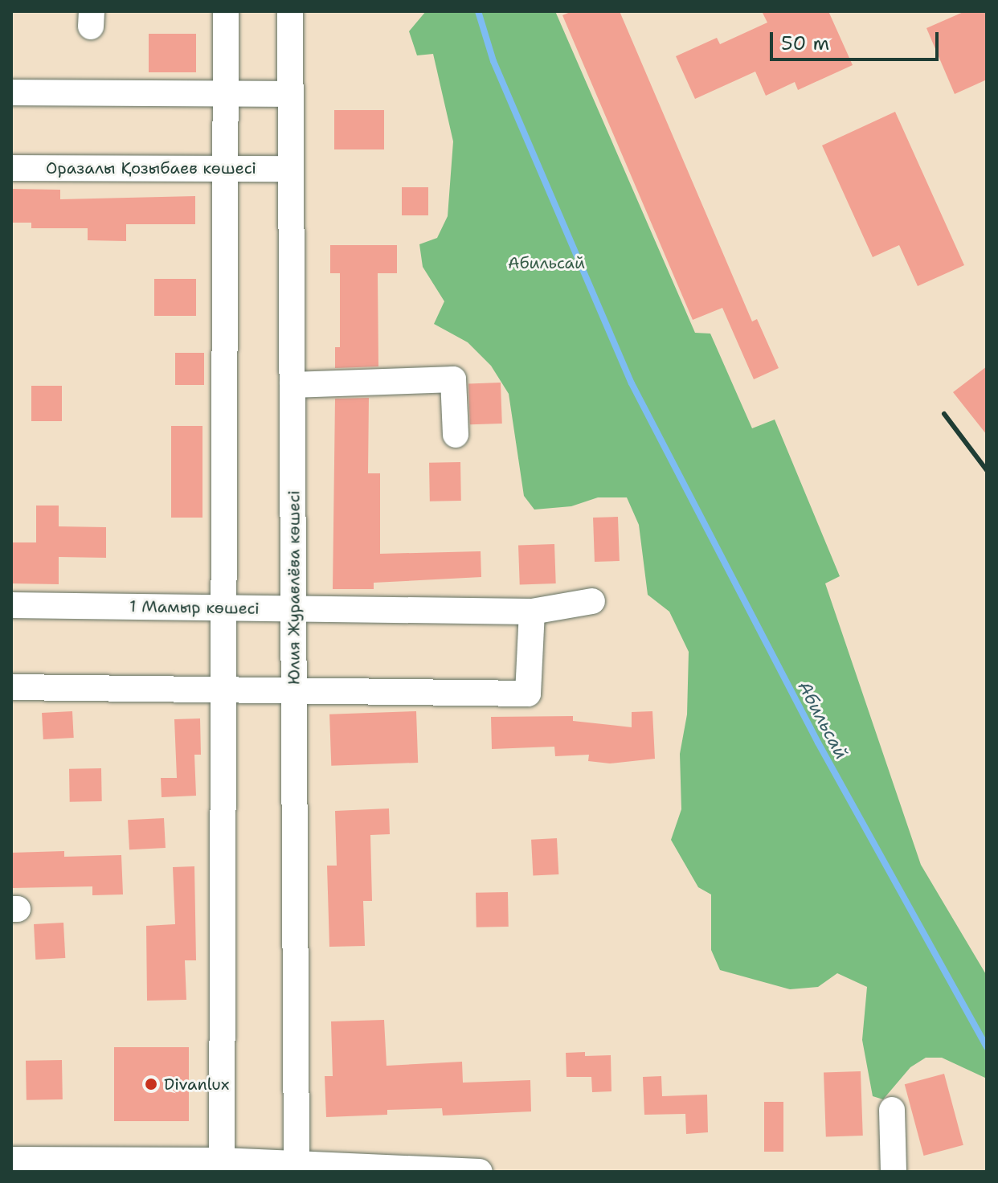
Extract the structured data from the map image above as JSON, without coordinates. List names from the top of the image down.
{
  "streets": {
    "street": ["Оразалы Қозыбаев көшесі", "Юлия Журавлёва көшесі", "1 Мамыр көшесі"]
  },
  "crossings": [
    ["Оразалы Қозыбаев көшесі", "Юлия Журавлёва көшесі"],
    ["Юлия Журавлёва көшесі", "1 Мамыр көшесі"]
  ],
  "water": ["Абильсай"],
  "parks": ["Абильсай"],
  "places": ["Divanlux"],
  "scale_bar": "50 m"
}
